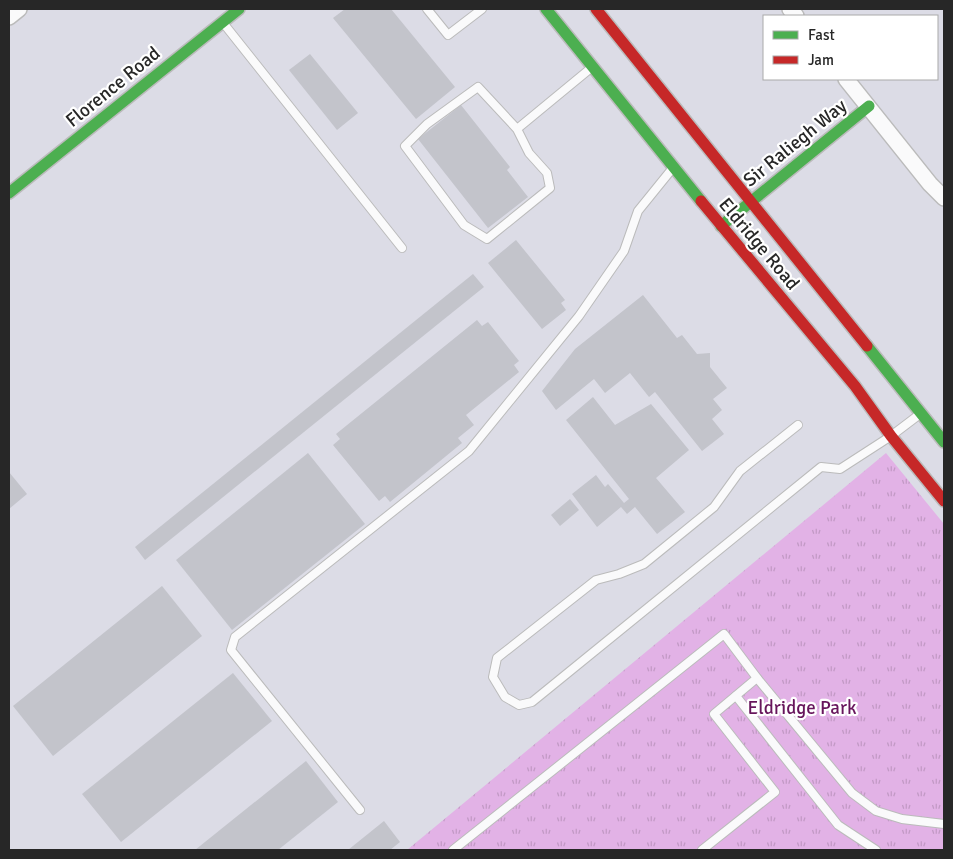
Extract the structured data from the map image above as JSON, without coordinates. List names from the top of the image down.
{
  "streets": {
    "main road": ["Florence Road", "Sir Raliegh Way", "Eldridge Road"]
  },
  "crossings": [
    ["Sir Raliegh Way", "Eldridge Road"]
  ],
  "parks": ["Eldridge Park"],
  "legend": ["Fast", "Jam"]
}
